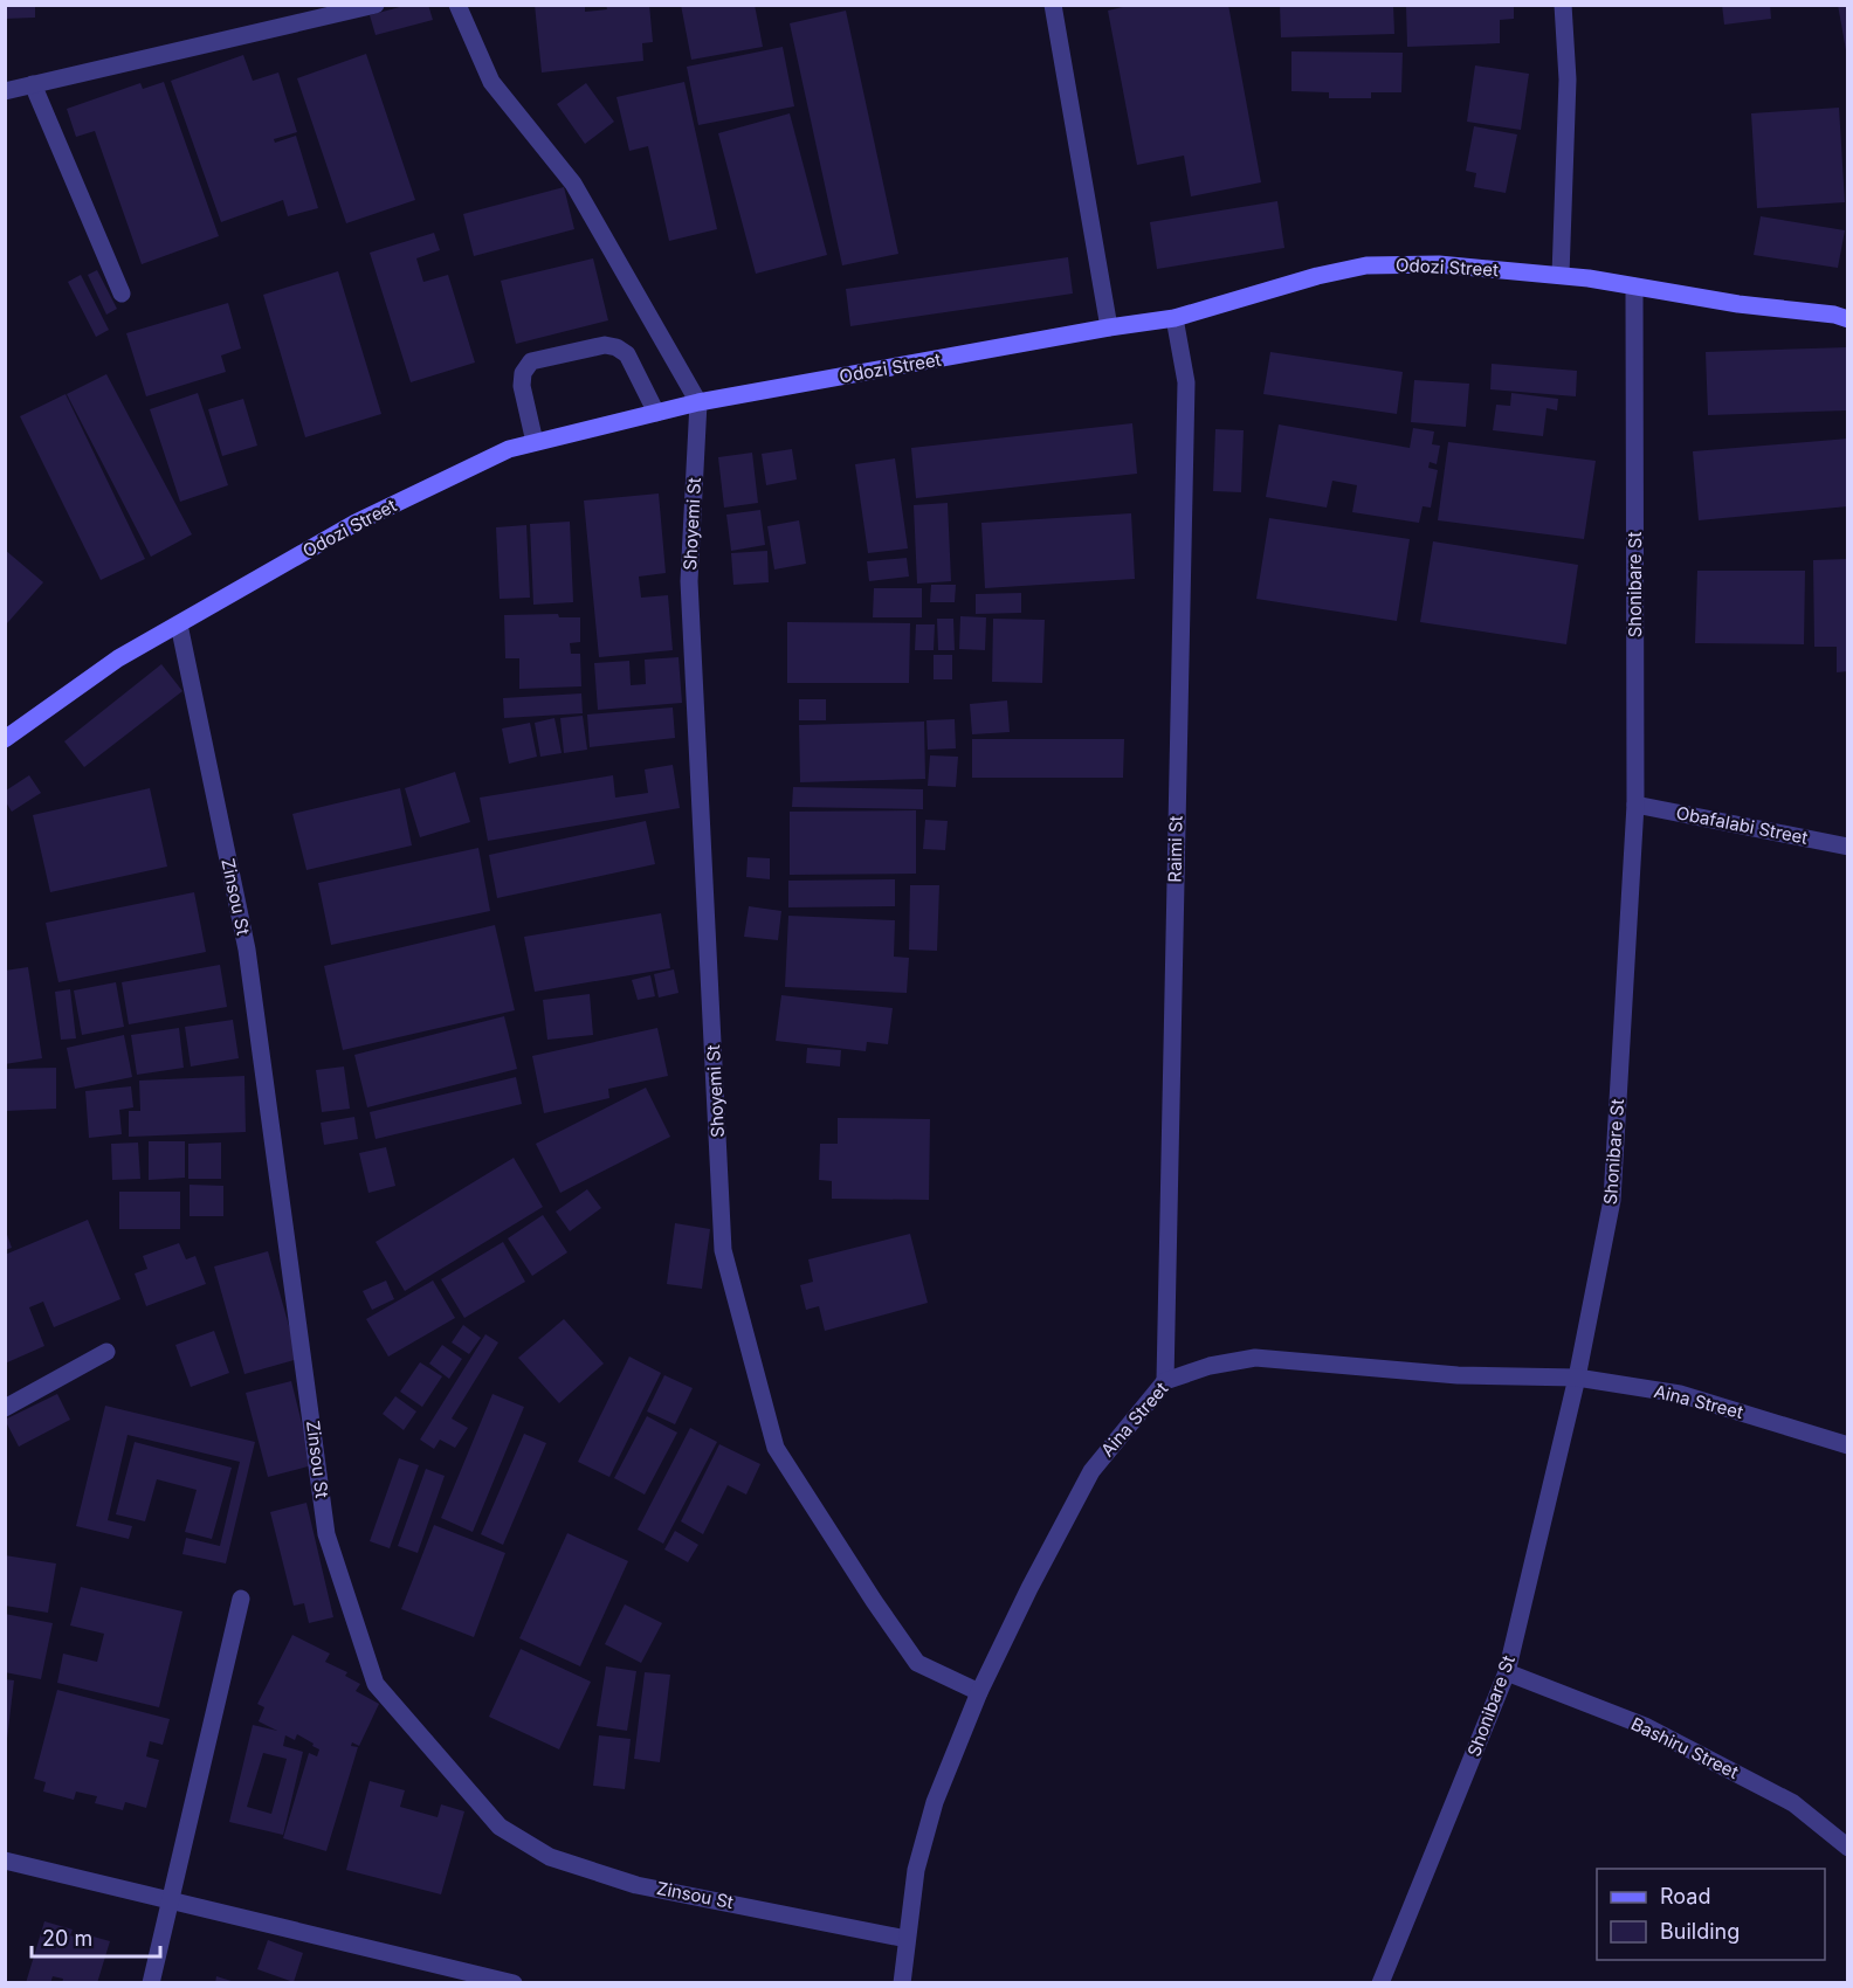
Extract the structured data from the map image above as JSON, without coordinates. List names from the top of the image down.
{
  "streets": {
    "main road": ["Odozi Street"],
    "street": [
      "Shoyemi St",
      "Shonibare St",
      "Obafalabi Street",
      "Raimi St",
      "Zinsou St",
      "Aina Street",
      "Bashiru Street"
    ]
  },
  "crossings": [
    ["Odozi Street", "Shoyemi St"],
    ["Odozi Street", "Shonibare St"],
    ["Odozi Street", "Raimi St"],
    ["Odozi Street", "Zinsou St"],
    ["Shoyemi St", "Aina Street"],
    ["Shonibare St", "Obafalabi Street"],
    ["Shonibare St", "Aina Street"],
    ["Shonibare St", "Bashiru Street"],
    ["Raimi St", "Aina Street"],
    ["Zinsou St", "Aina Street"]
  ],
  "legend": ["Road", "Building"],
  "scale_bar": "20 m"
}
